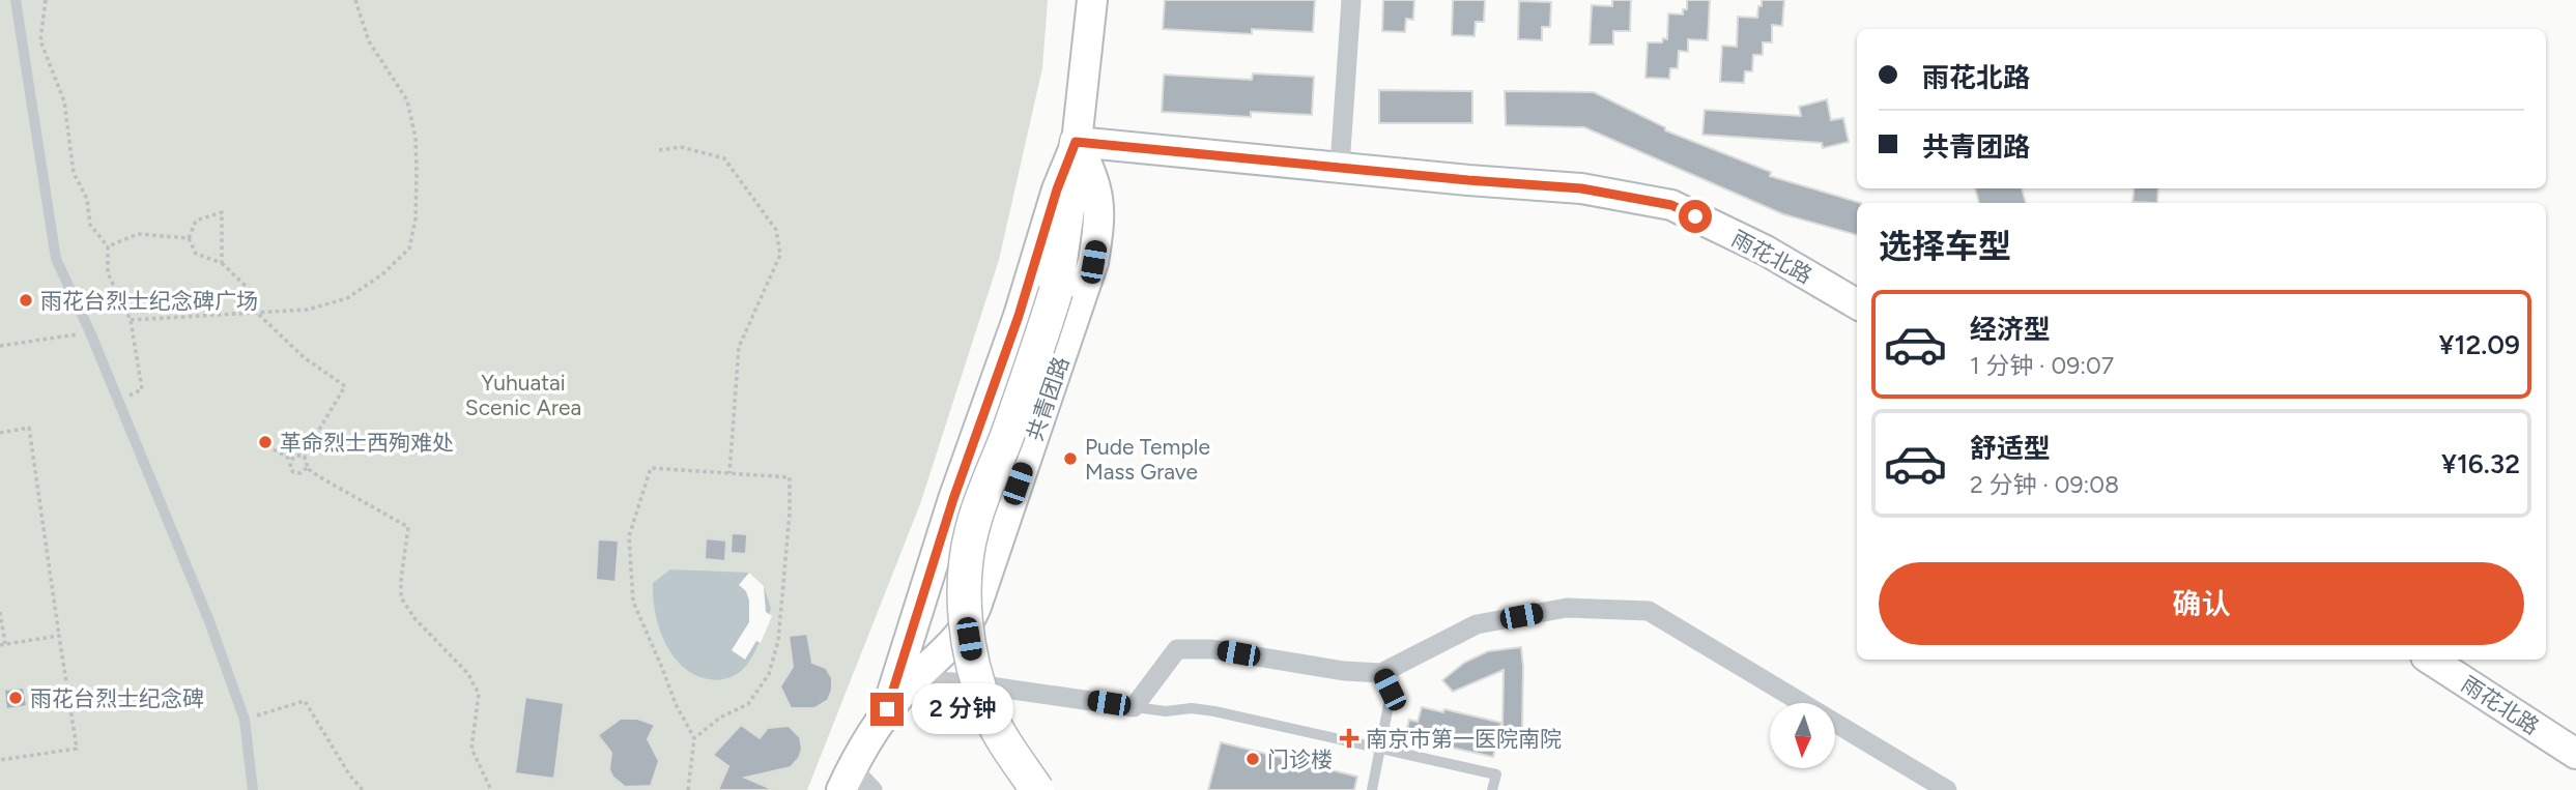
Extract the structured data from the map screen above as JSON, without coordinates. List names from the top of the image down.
{
  "streets": {
    "street": ["雨花北路", "共青团路"]
  },
  "crossings": [
    ["雨花北路", "共青团路"]
  ],
  "parks": ["Yuhuatai Scenic Area"],
  "places": {
    "other": [
      "雨花台烈士纪念碑广场",
      "革命烈士西殉难处",
      "Pude Temple Mass Grave",
      "雨花台烈士纪念碑",
      "门诊楼"
    ],
    "health": ["南京市第一医院南院"]
  },
  "north": "bottom",
  "page": {
    "banner": ["雨花北路", "共青团路"],
    "heading": "选择车型",
    "list": [
      {
        "name": "经济型",
        "note": "1 分钟 · 09:07",
        "value": "¥12.09"
      },
      {
        "name": "舒适型",
        "note": "2 分钟 · 09:08",
        "value": "¥16.32"
      }
    ],
    "buttons": "确认",
    "bubble": "2 分钟"
  }
}
